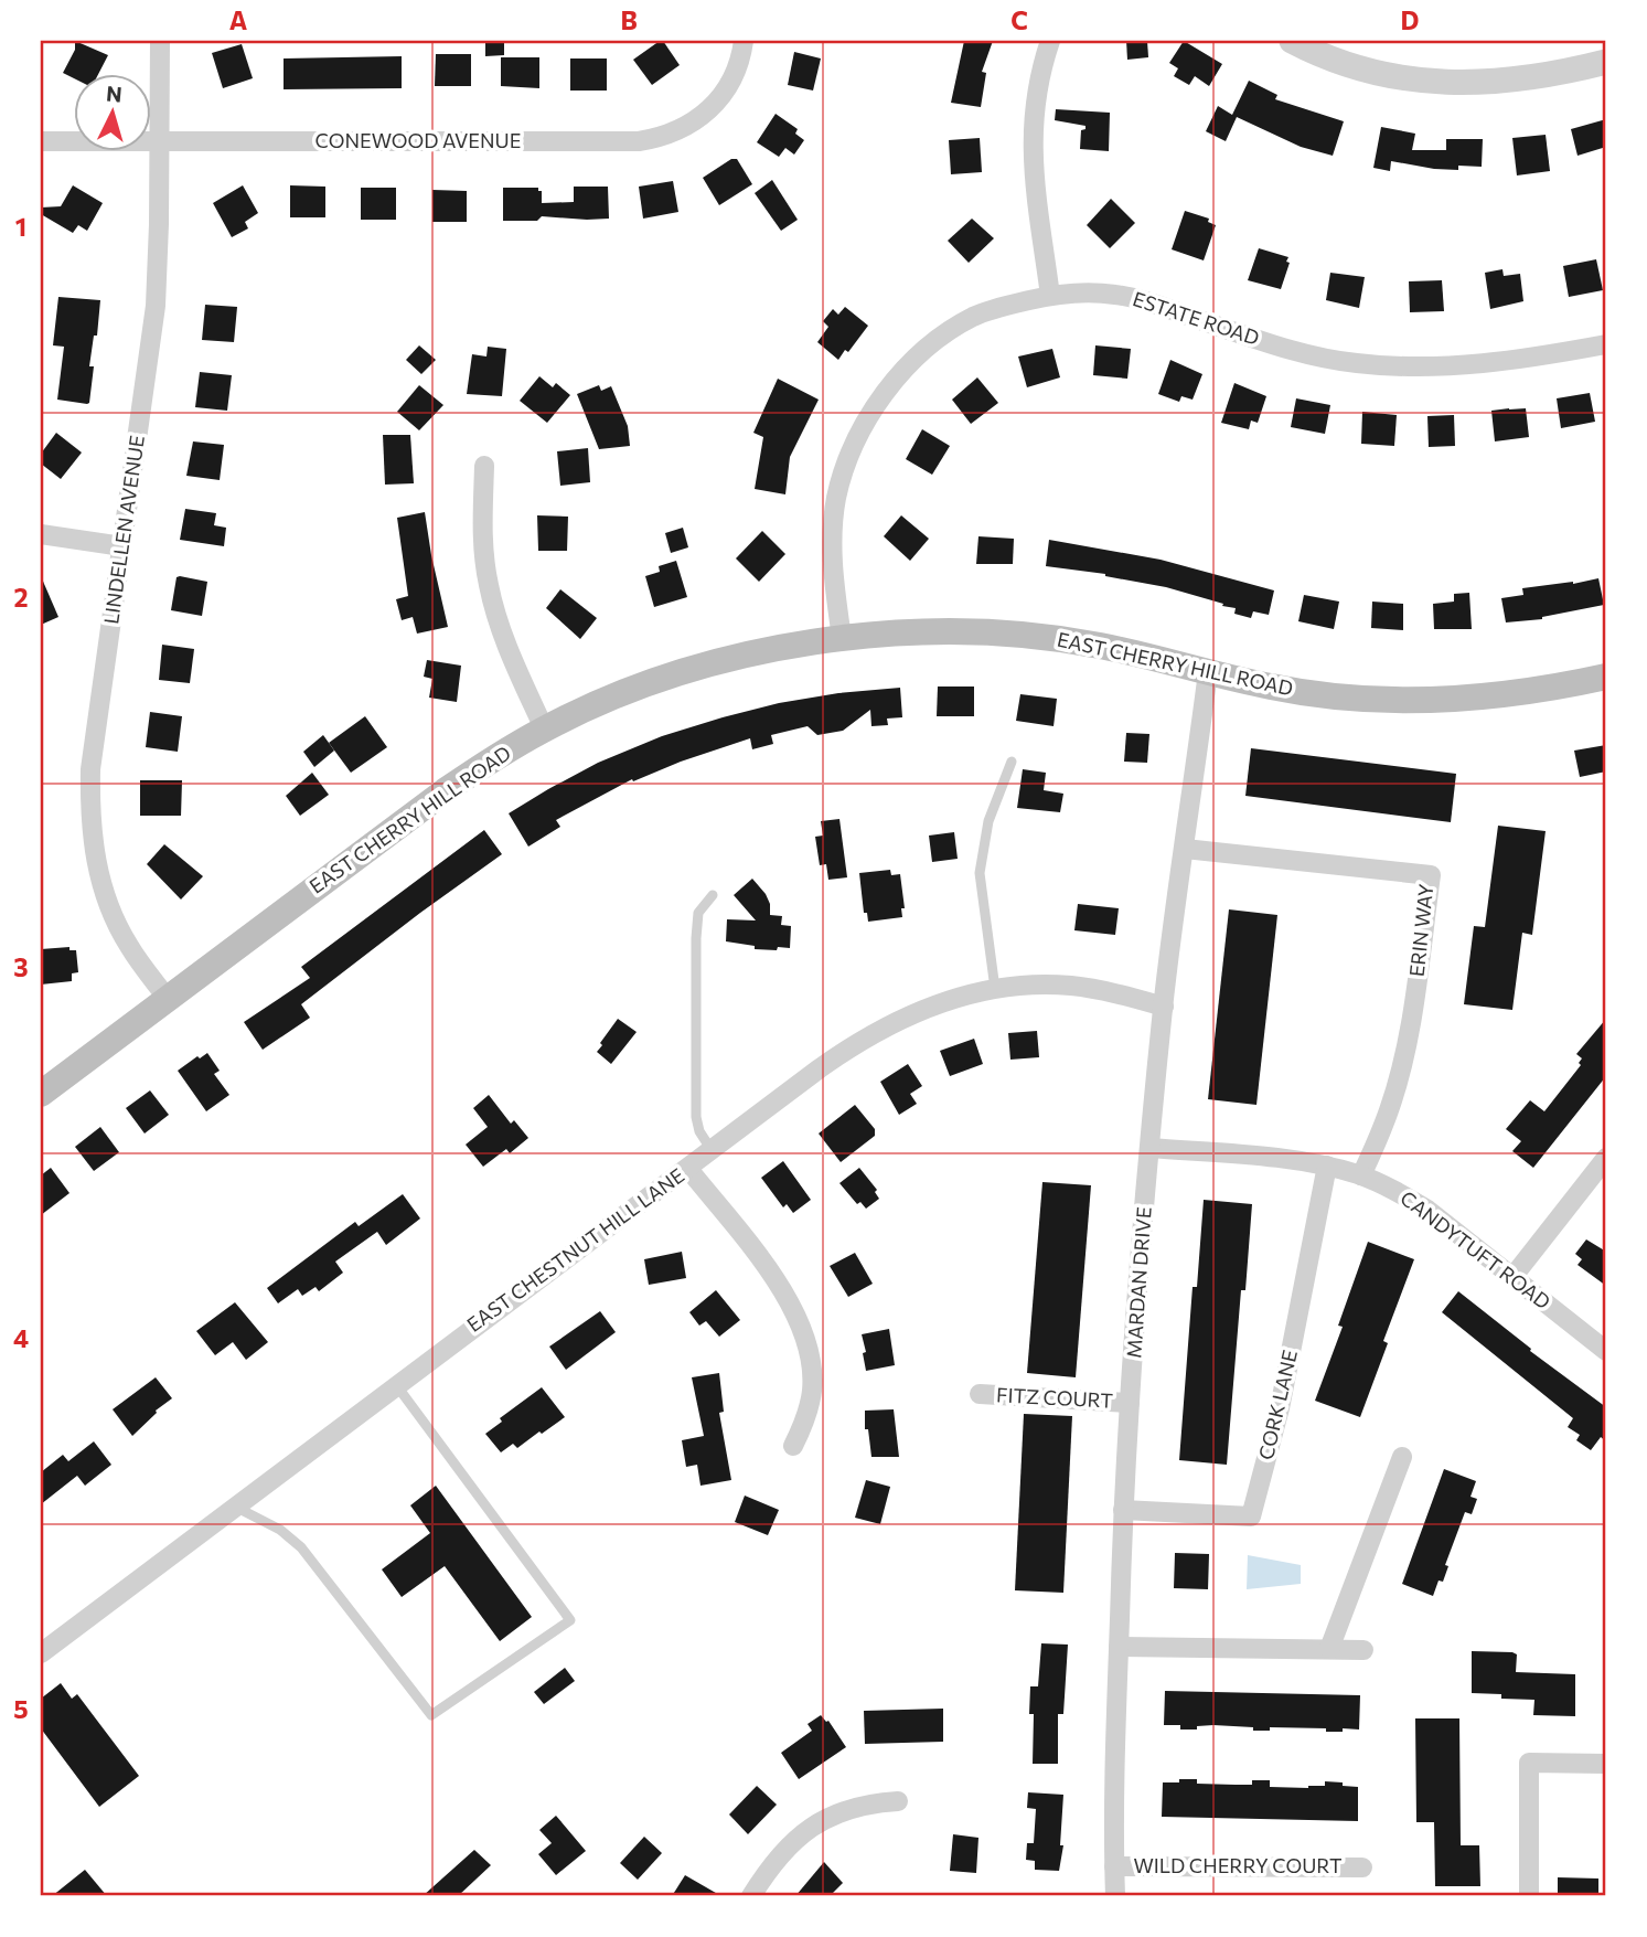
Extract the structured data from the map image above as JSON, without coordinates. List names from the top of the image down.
{
  "streets": {
    "main road": ["EAST CHERRY HILL ROAD"],
    "street": [
      "CONEWOOD AVENUE",
      "ESTATE ROAD",
      "LINDELLEN AVENUE",
      "ERIN WAY",
      "EAST CHESTNUT HILL LANE",
      "CANDYTUFT ROAD",
      "MARDAN DRIVE",
      "FITZ COURT",
      "CORK LANE",
      "WILD CHERRY COURT"
    ]
  },
  "crossings": [
    ["CONEWOOD AVENUE", "LINDELLEN AVENUE"],
    ["ESTATE ROAD", "EAST CHERRY HILL ROAD"],
    ["LINDELLEN AVENUE", "EAST CHERRY HILL ROAD"],
    ["EAST CHERRY HILL ROAD", "MARDAN DRIVE"],
    ["ERIN WAY", "CANDYTUFT ROAD"],
    ["ERIN WAY", "MARDAN DRIVE"],
    ["EAST CHESTNUT HILL LANE", "MARDAN DRIVE"],
    ["CANDYTUFT ROAD", "MARDAN DRIVE"],
    ["CANDYTUFT ROAD", "CORK LANE"],
    ["MARDAN DRIVE", "FITZ COURT"],
    ["MARDAN DRIVE", "CORK LANE"],
    ["MARDAN DRIVE", "WILD CHERRY COURT"]
  ],
  "north": "top",
  "grid": {
    "columns": [
      "A",
      "B",
      "C",
      "D"
    ],
    "rows": [
      "1",
      "2",
      "3",
      "4",
      "5"
    ]
  }
}
